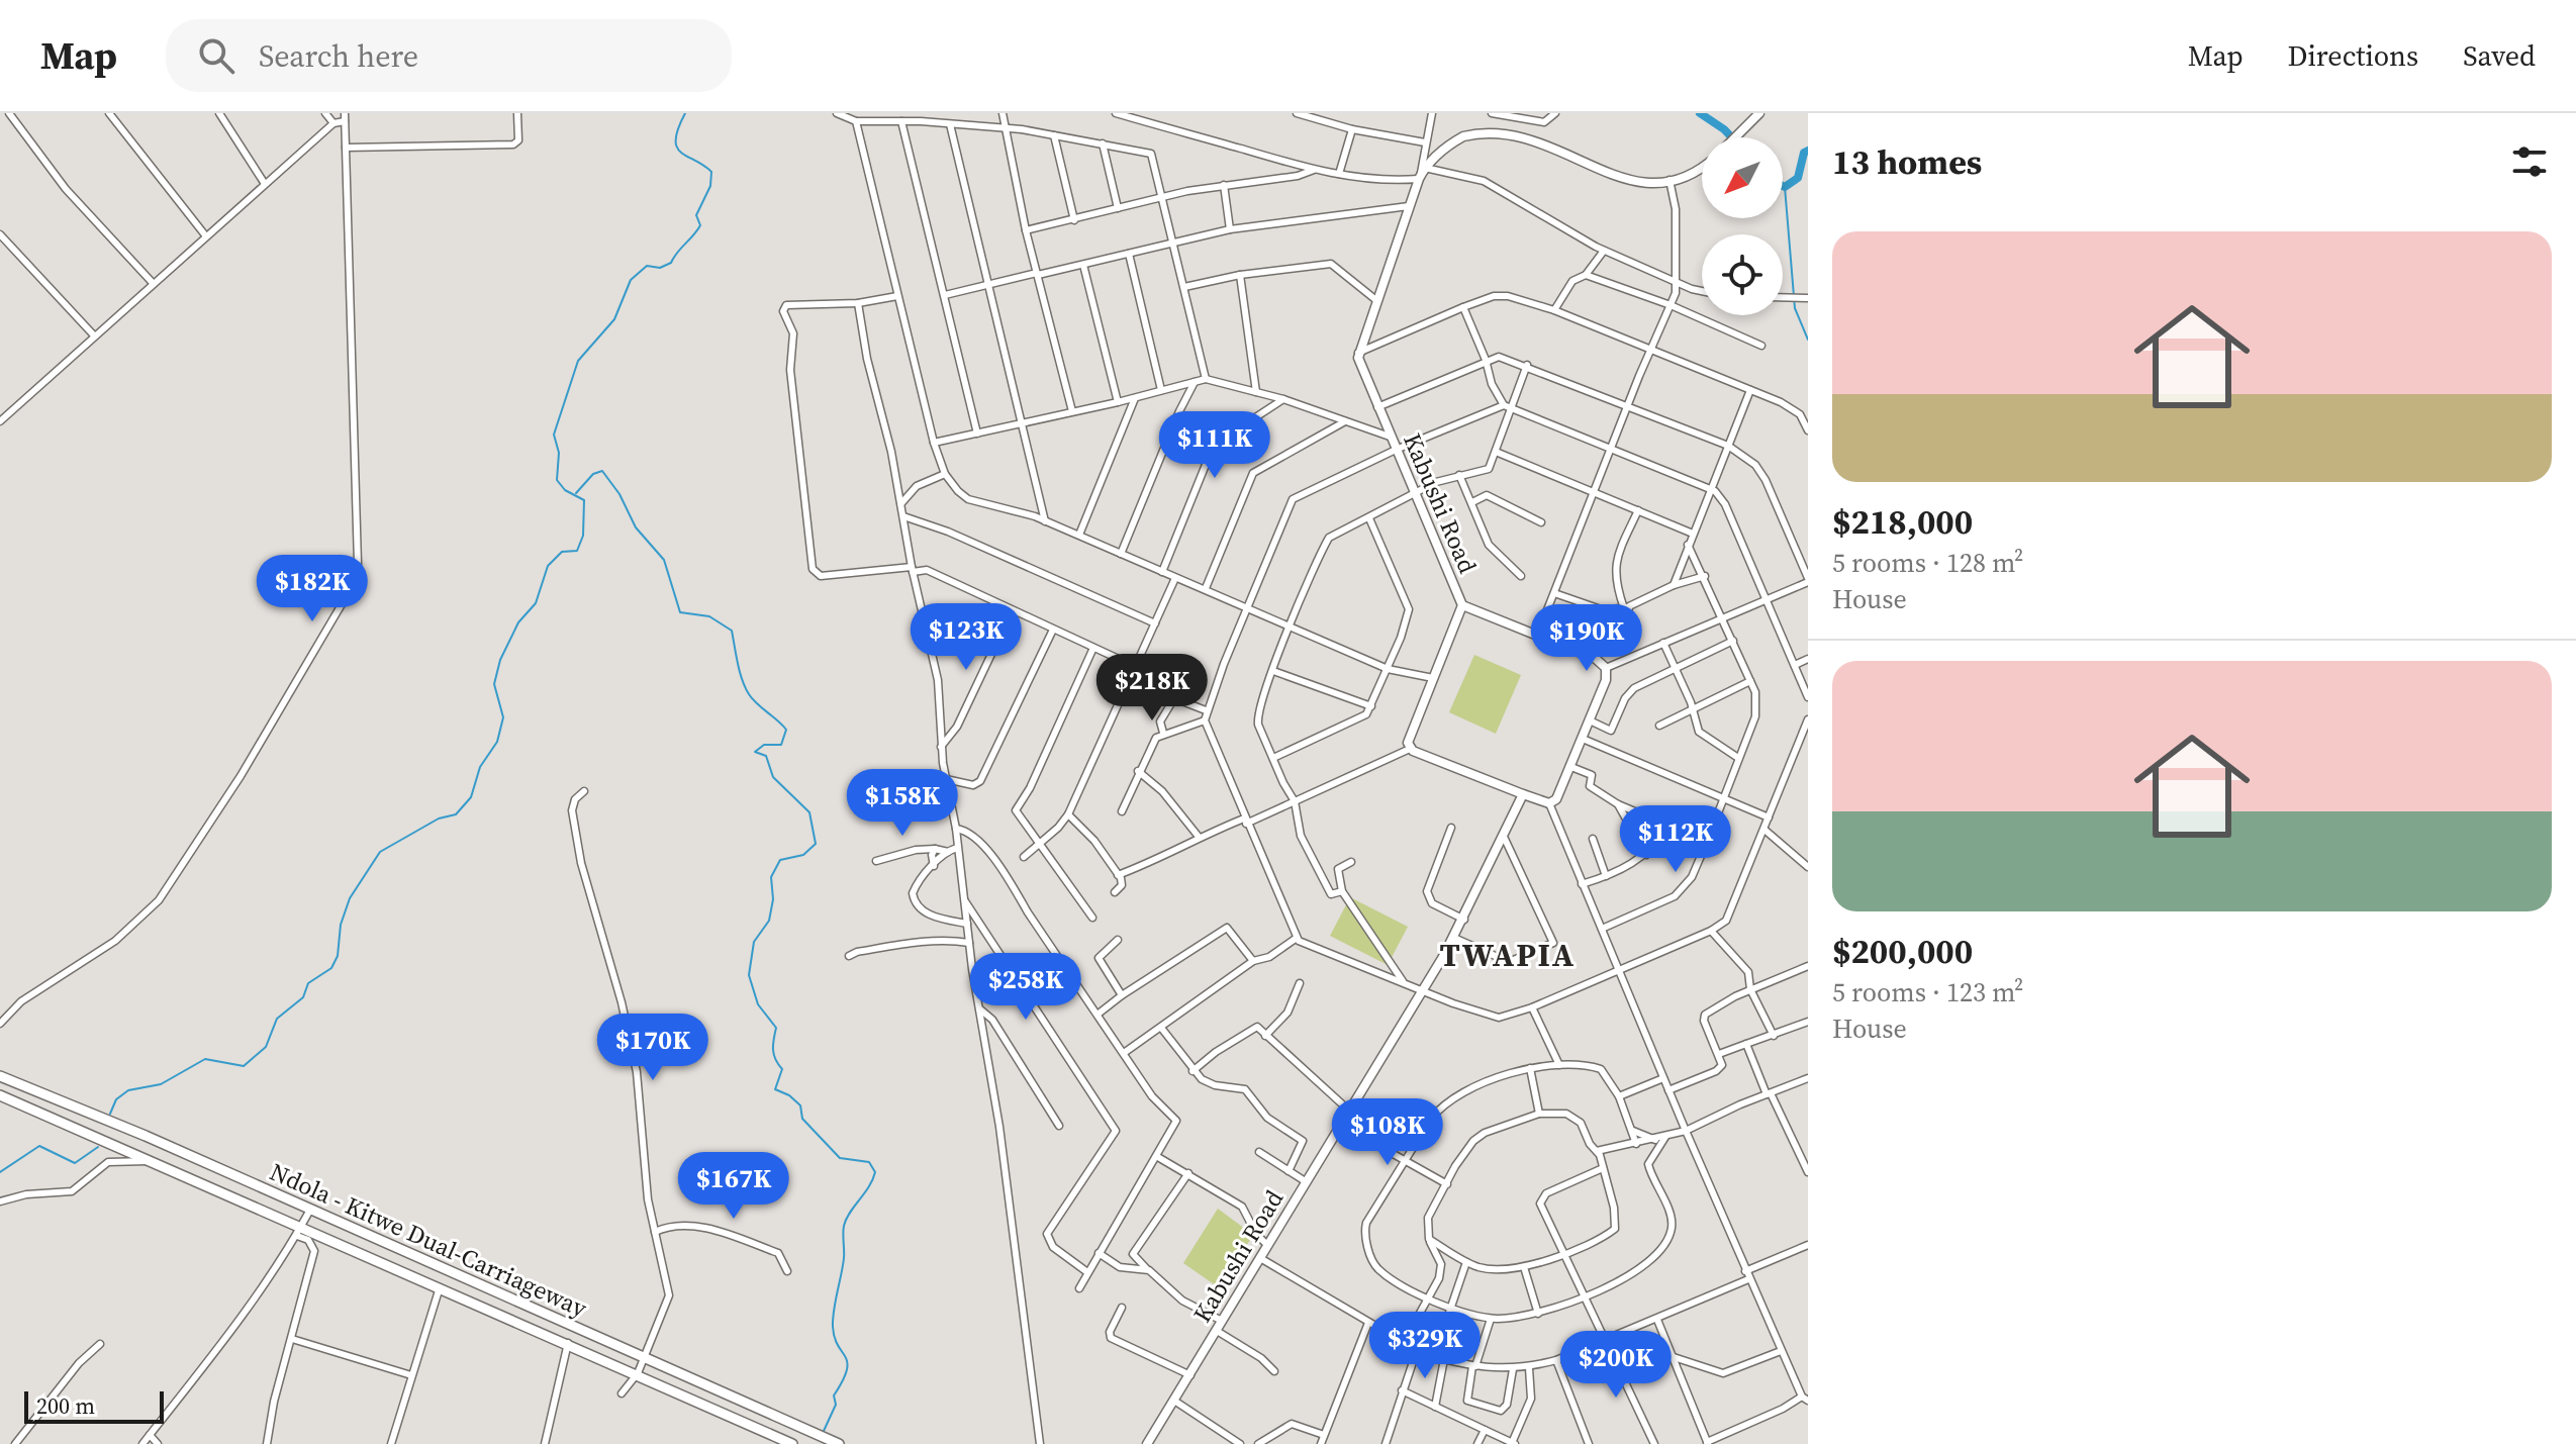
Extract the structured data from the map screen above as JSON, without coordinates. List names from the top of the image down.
{
  "streets": {
    "highway": ["Ndola - Kitwe Dual-Carriageway"],
    "main road": ["Kabushi Road"]
  },
  "districts": ["TWAPIA"],
  "scale_bar": "200 m",
  "north": "bottom left",
  "page": {
    "header": "Map",
    "search": "Search here",
    "nav": ["Map", "Directions", "Saved"],
    "heading": "13 homes",
    "list": [
      {
        "name": "$218,000",
        "note": "5 rooms · 128 m² · House"
      },
      {
        "name": "$200,000",
        "note": "5 rooms · 123 m² · House"
      }
    ],
    "price": [
      "$111K",
      "$182K",
      "$123K",
      "$190K",
      "$218K",
      "$158K",
      "$112K",
      "$258K",
      "$170K",
      "$108K",
      "$167K",
      "$329K",
      "$200K"
    ],
    "scale": "200 m"
  }
}
